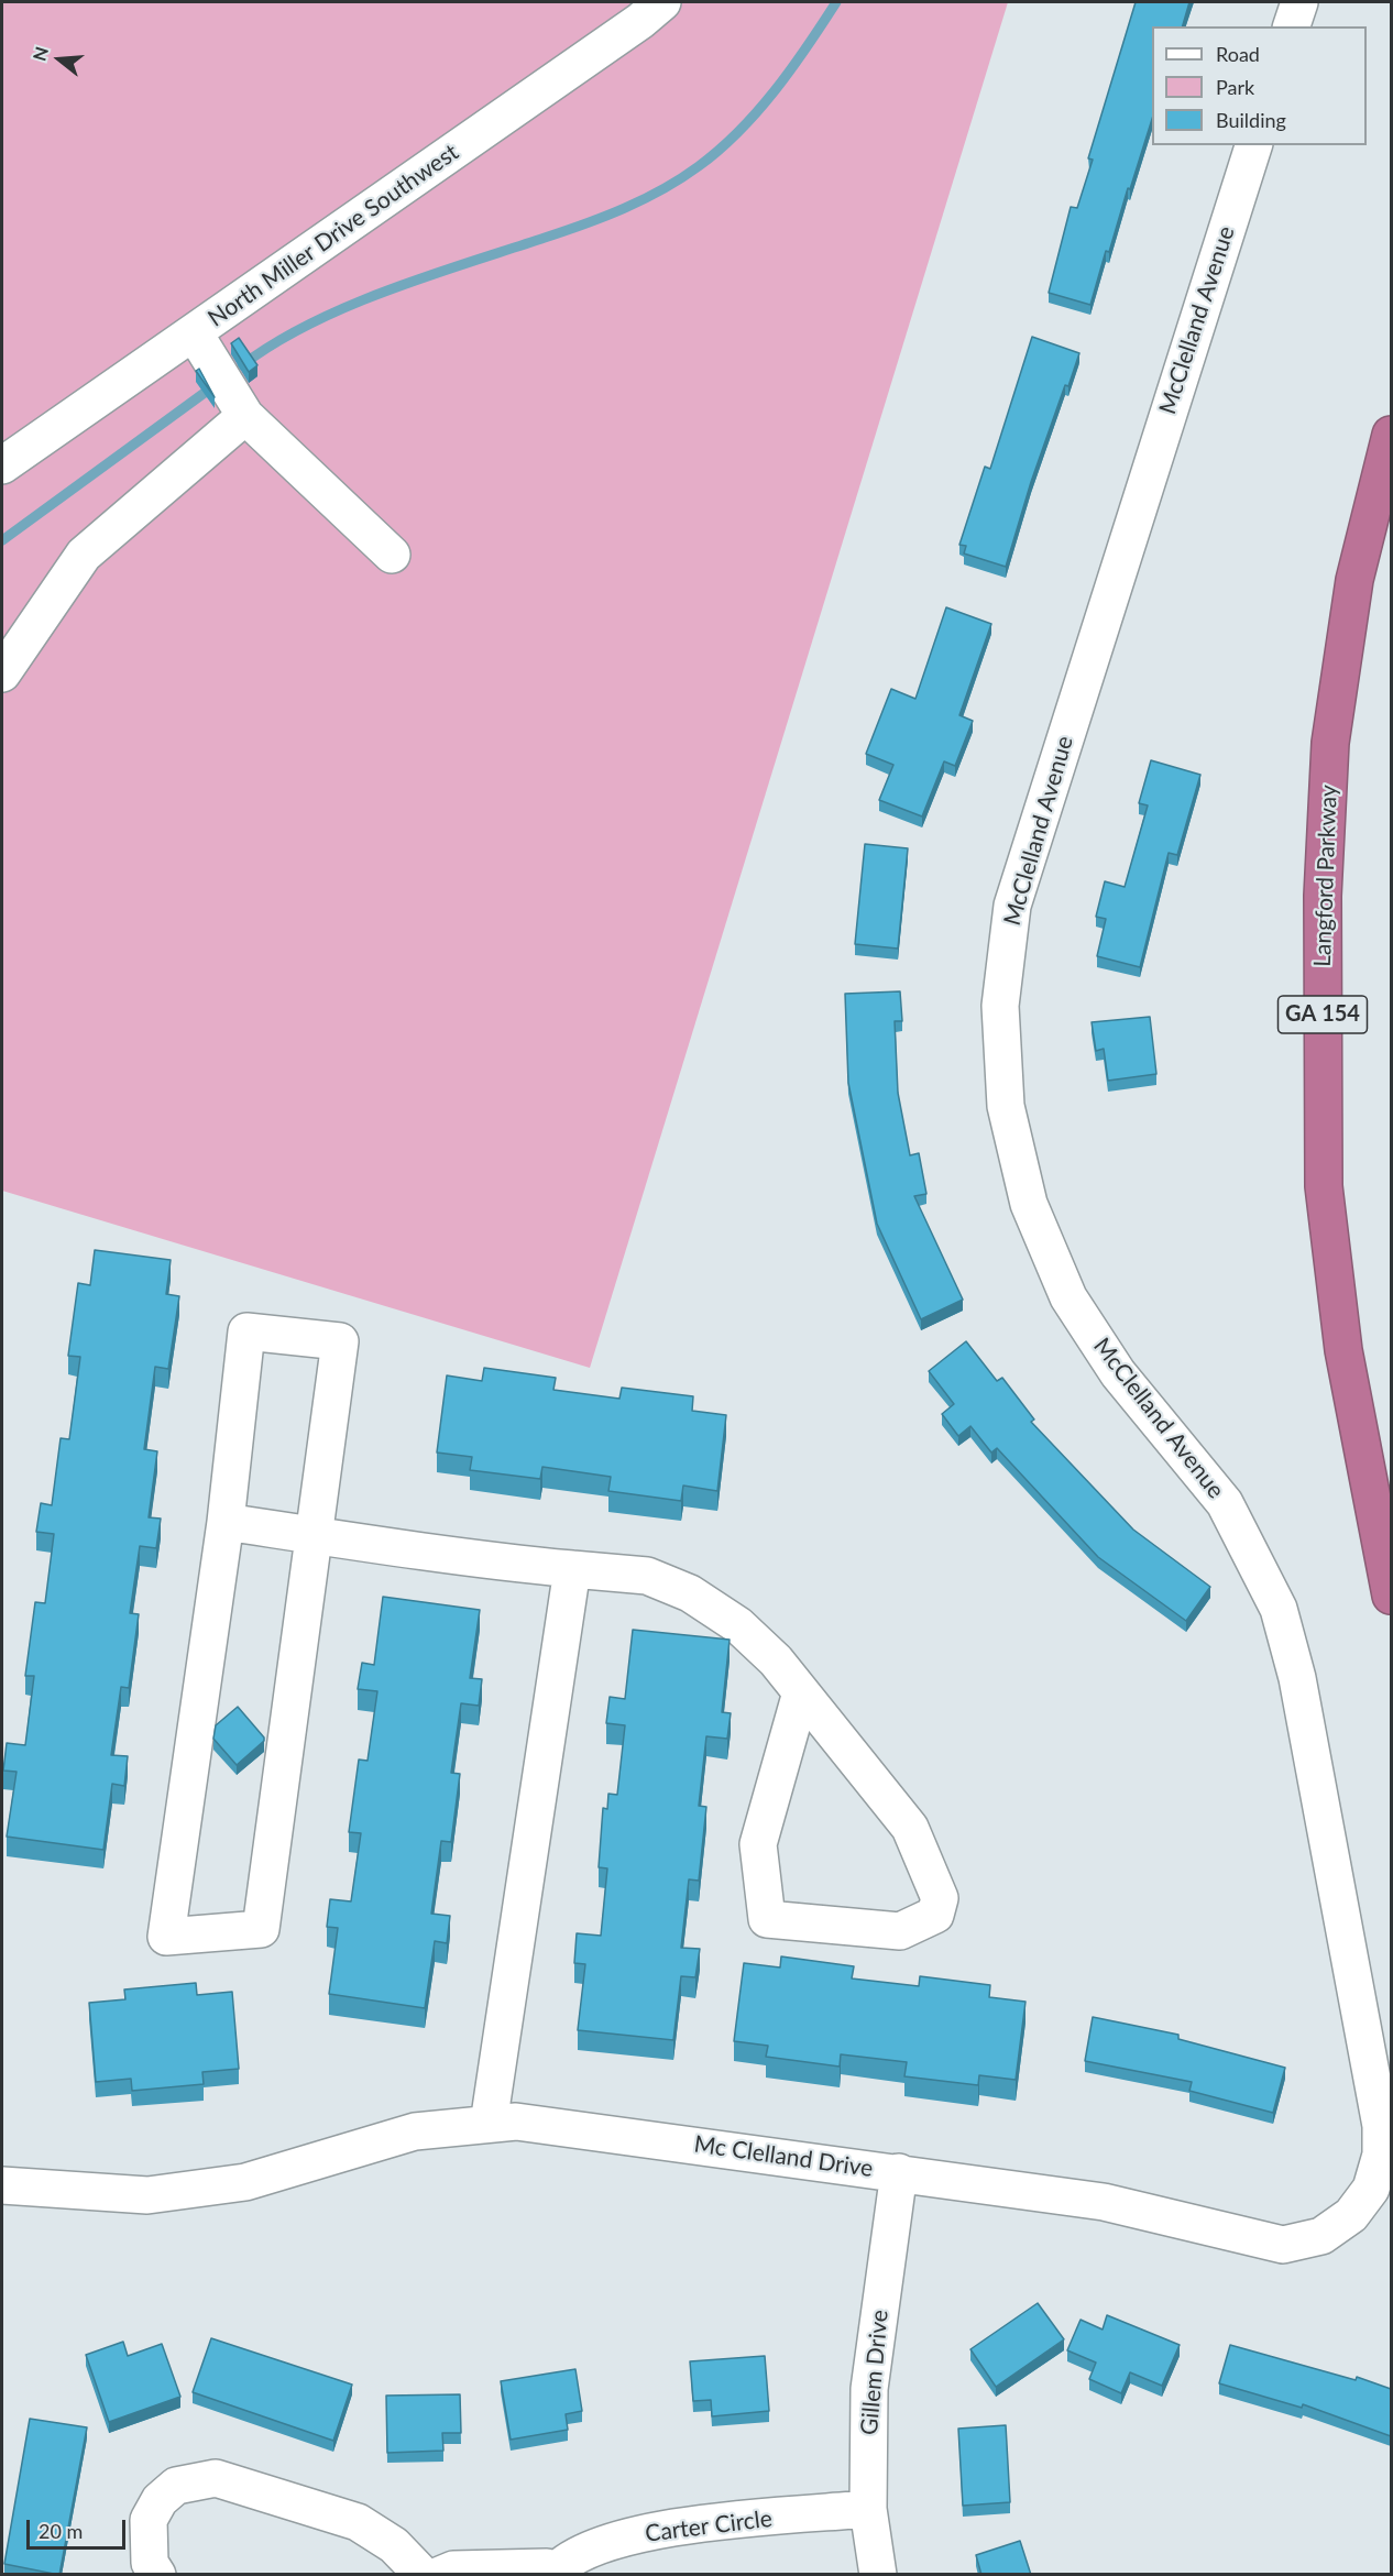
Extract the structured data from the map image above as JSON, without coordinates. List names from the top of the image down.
{
  "streets": {
    "highway": ["Langford Parkway", "GA 154"],
    "street": [
      "North Miller Drive Southwest",
      "McClelland Avenue",
      "Mc Clelland Drive",
      "Gillem Drive",
      "Carter Circle"
    ]
  },
  "crossings": [
    ["McClelland Avenue", "Mc Clelland Drive"],
    ["Mc Clelland Drive", "Gillem Drive"],
    ["Gillem Drive", "Carter Circle"]
  ],
  "legend": ["Road", "Park", "Building"],
  "scale_bar": "20 m",
  "north": "left"
}
